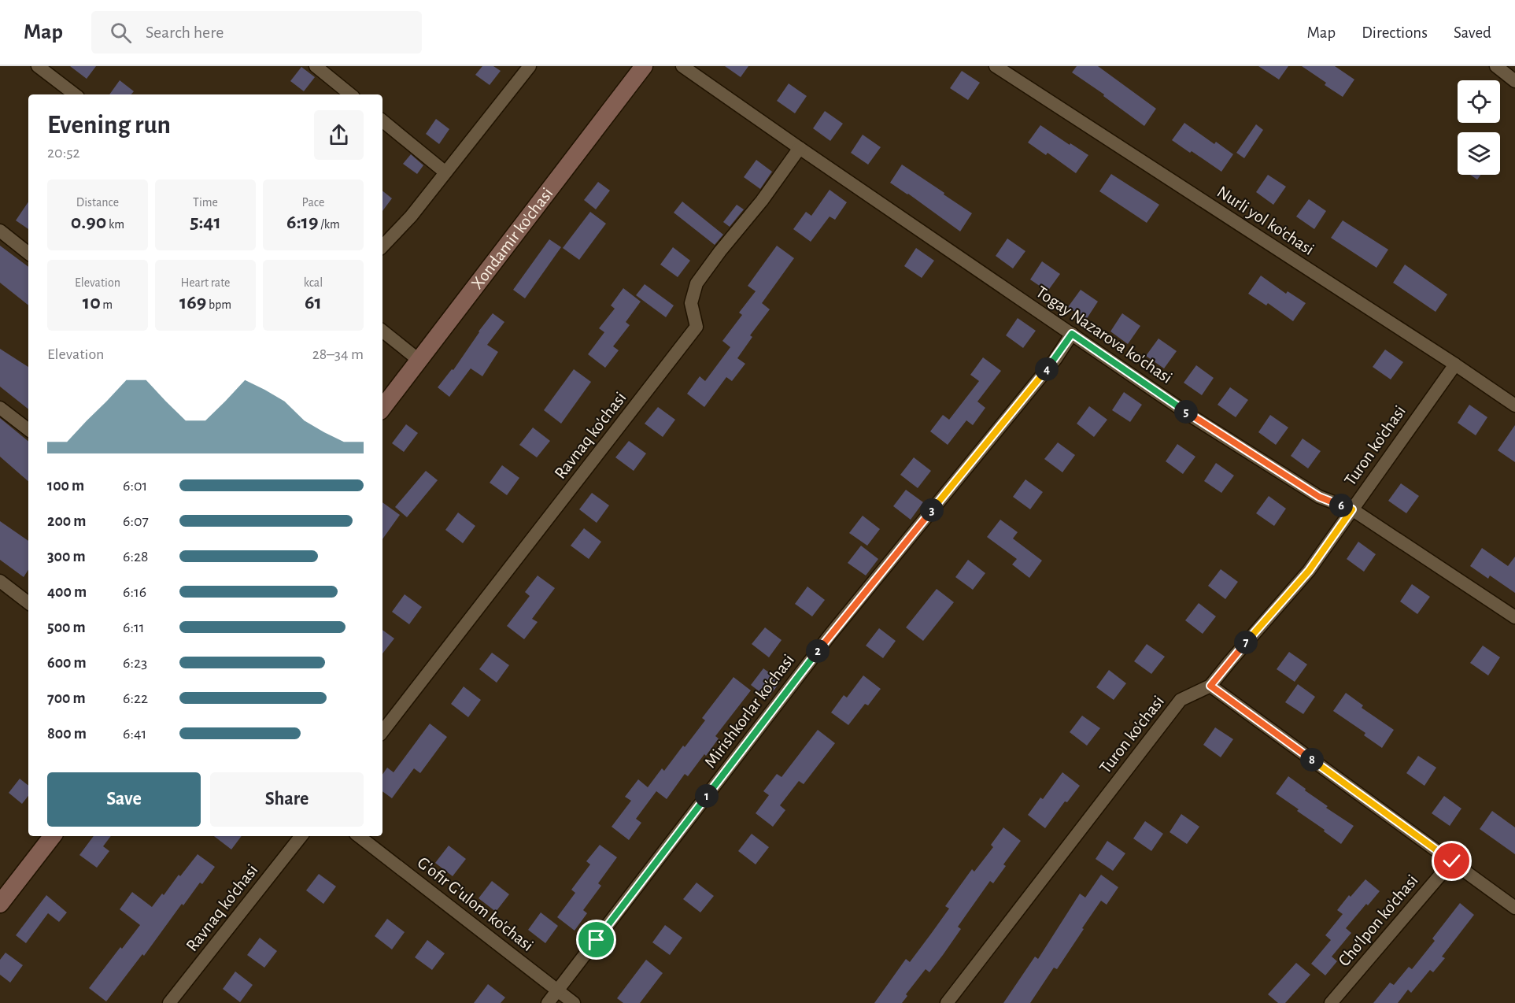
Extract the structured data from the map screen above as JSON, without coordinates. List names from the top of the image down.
{
  "streets": {
    "main road": ["Xondamir ko'chasi"],
    "street": [
      "Nurli yol ko'chasi",
      "Togay Nazarova ko'chasi",
      "Ravnaq ko'chasi",
      "Turon ko'chasi",
      "Mirishkorlar ko'chasi",
      "G'ofir G'ulom ko'chasi",
      "Cho'lpon ko'chasi"
    ]
  },
  "crossings": [
    ["Nurli yol ko'chasi", "Turon ko'chasi"],
    ["Togay Nazarova ko'chasi", "Ravnaq ko'chasi"],
    ["Togay Nazarova ko'chasi", "Turon ko'chasi"],
    ["Togay Nazarova ko'chasi", "Mirishkorlar ko'chasi"],
    ["Mirishkorlar ko'chasi", "G'ofir G'ulom ko'chasi"]
  ],
  "page": {
    "header": "Map",
    "search": "Search here",
    "nav": ["Map", "Directions", "Saved"],
    "heading": ["Evening run", "20:52"],
    "stats": [
      ["Distance", "0.90 km"],
      ["Time", "5:41"],
      ["Pace", "6:19 /km"],
      ["Elevation", "10 m"],
      ["Heart rate", "169 bpm"],
      ["kcal", "61"]
    ],
    "chart": ["Elevation", "28–34 m"],
    "pins": [
      "4",
      "5",
      "6",
      "3",
      "7",
      "2",
      "8",
      "1"
    ],
    "list": [
      {
        "name": "100 m",
        "note": "6:01"
      },
      {
        "name": "200 m",
        "note": "6:07"
      },
      {
        "name": "300 m",
        "note": "6:28"
      },
      {
        "name": "400 m",
        "note": "6:16"
      },
      {
        "name": "500 m",
        "note": "6:11"
      },
      {
        "name": "600 m",
        "note": "6:23"
      },
      {
        "name": "700 m",
        "note": "6:22"
      },
      {
        "name": "800 m",
        "note": "6:41"
      }
    ],
    "buttons": ["Save", "Share"]
  }
}
